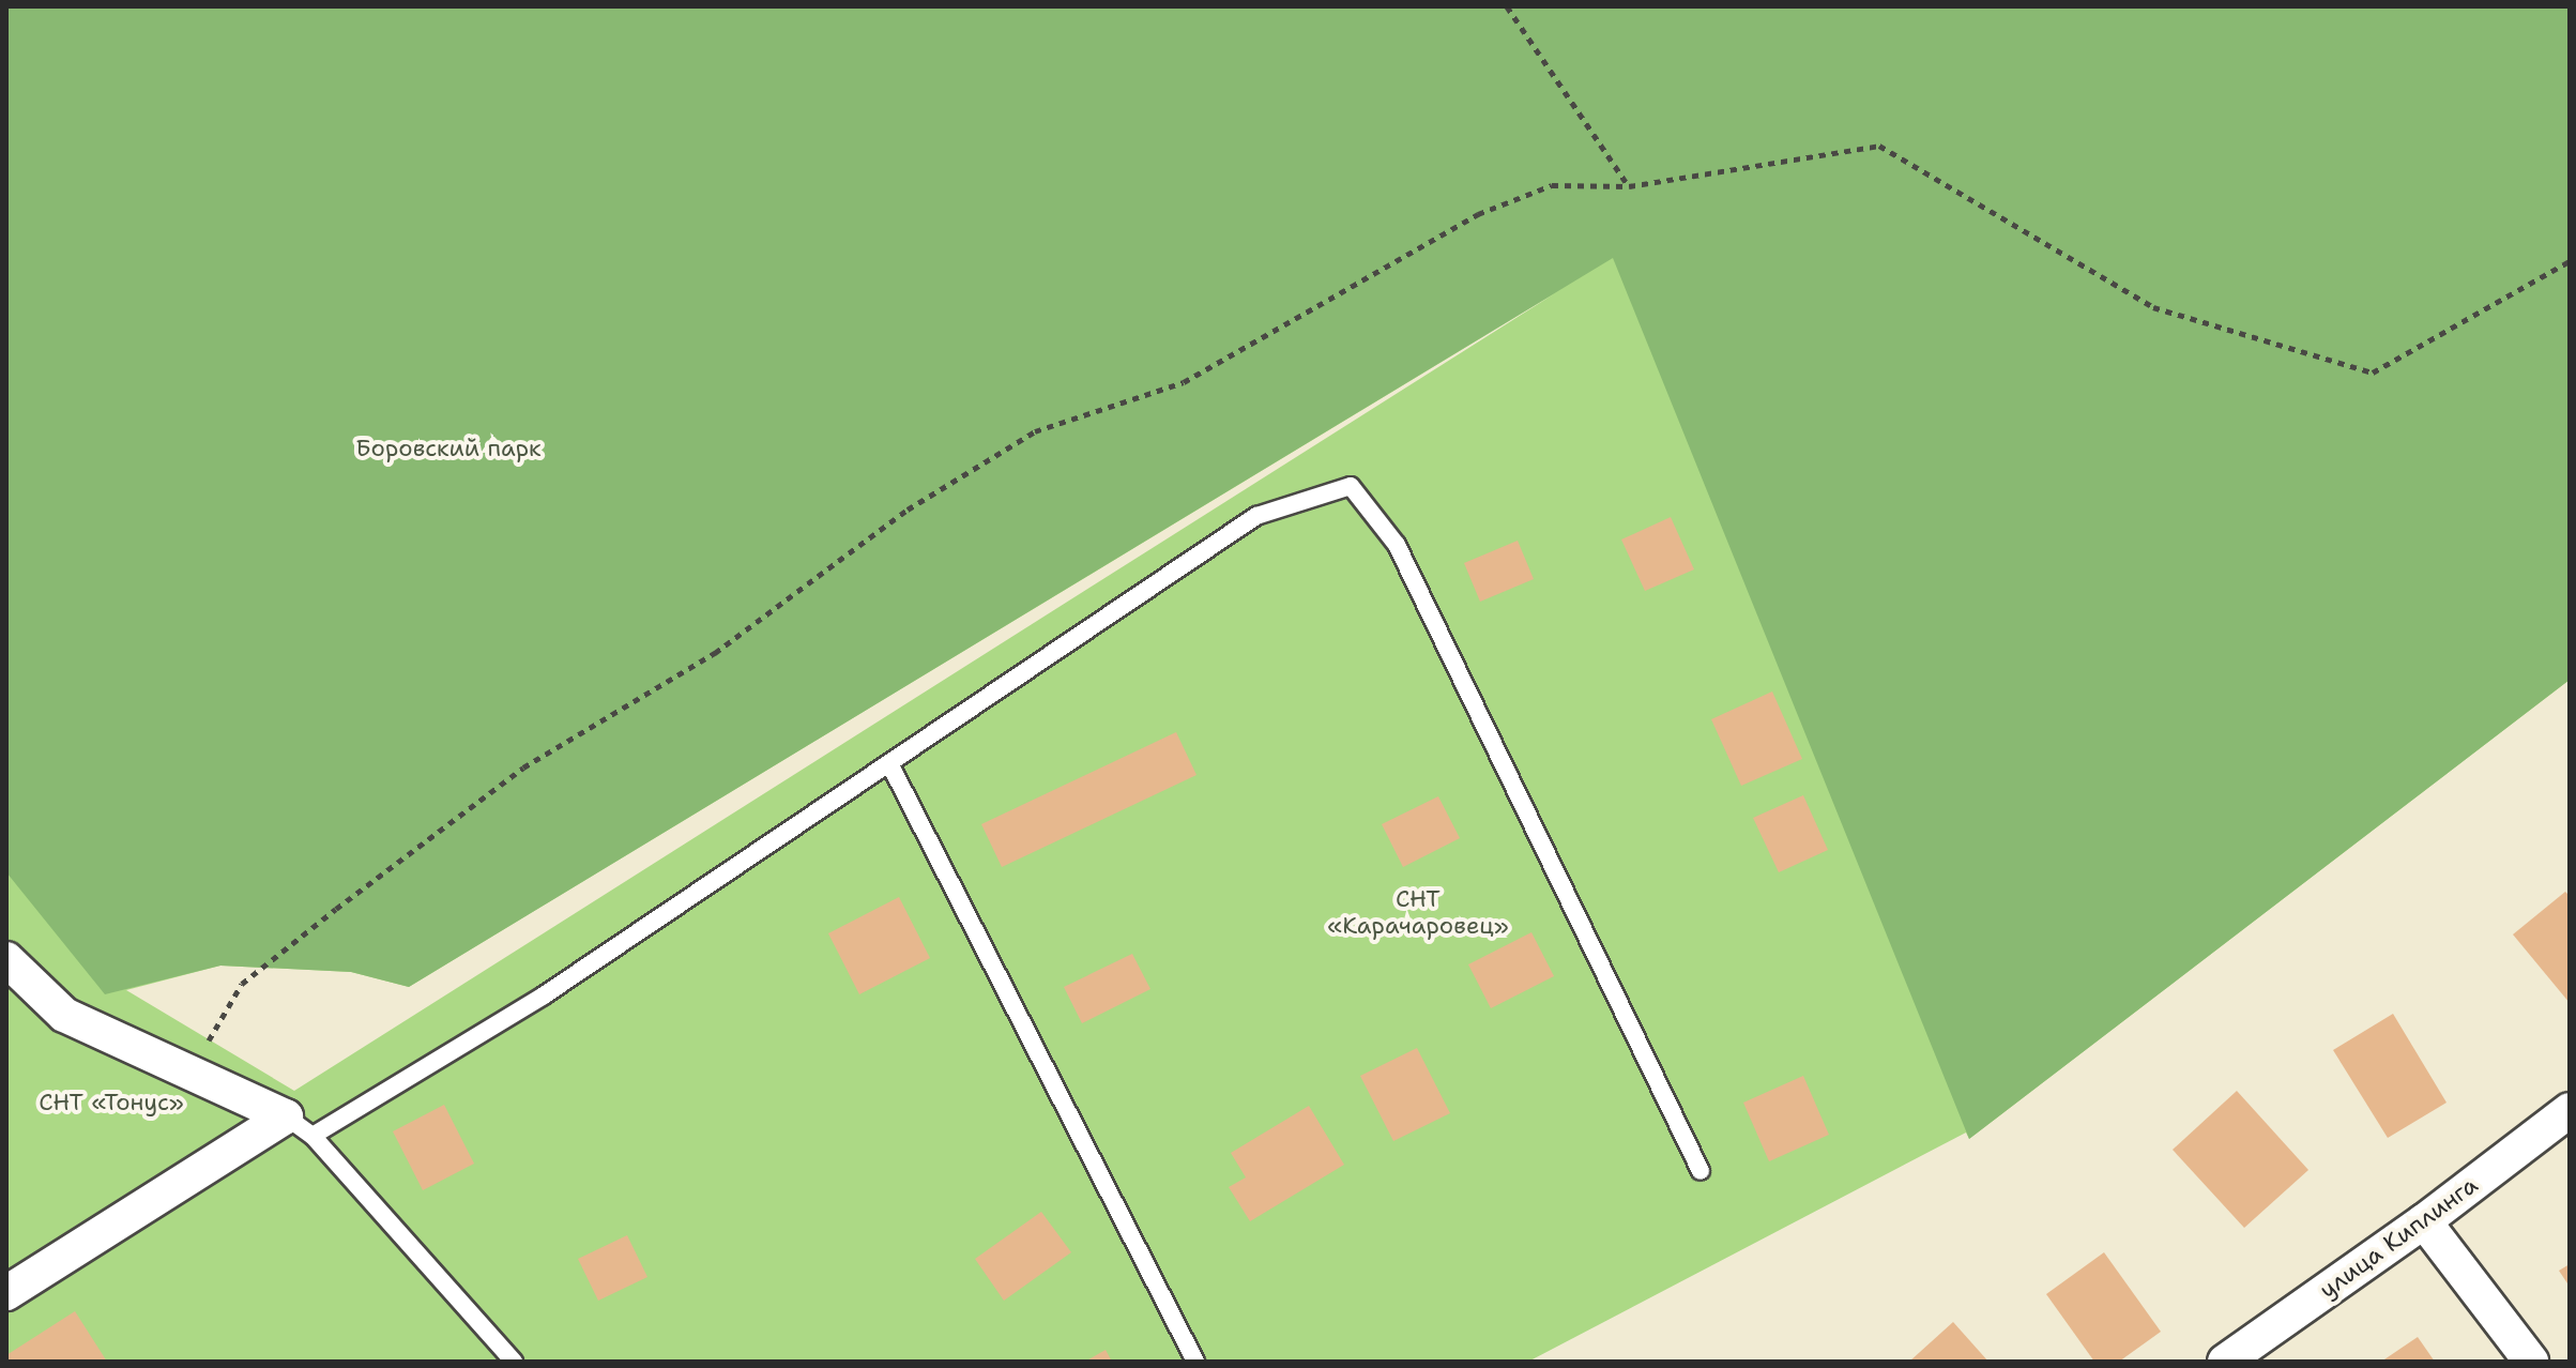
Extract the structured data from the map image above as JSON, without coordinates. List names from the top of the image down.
{
  "streets": {
    "street": ["улица Киплинга"]
  },
  "parks": ["Боровский парк", "СНТ «Карачаровец»", "СНТ «Тонус»"]
}
